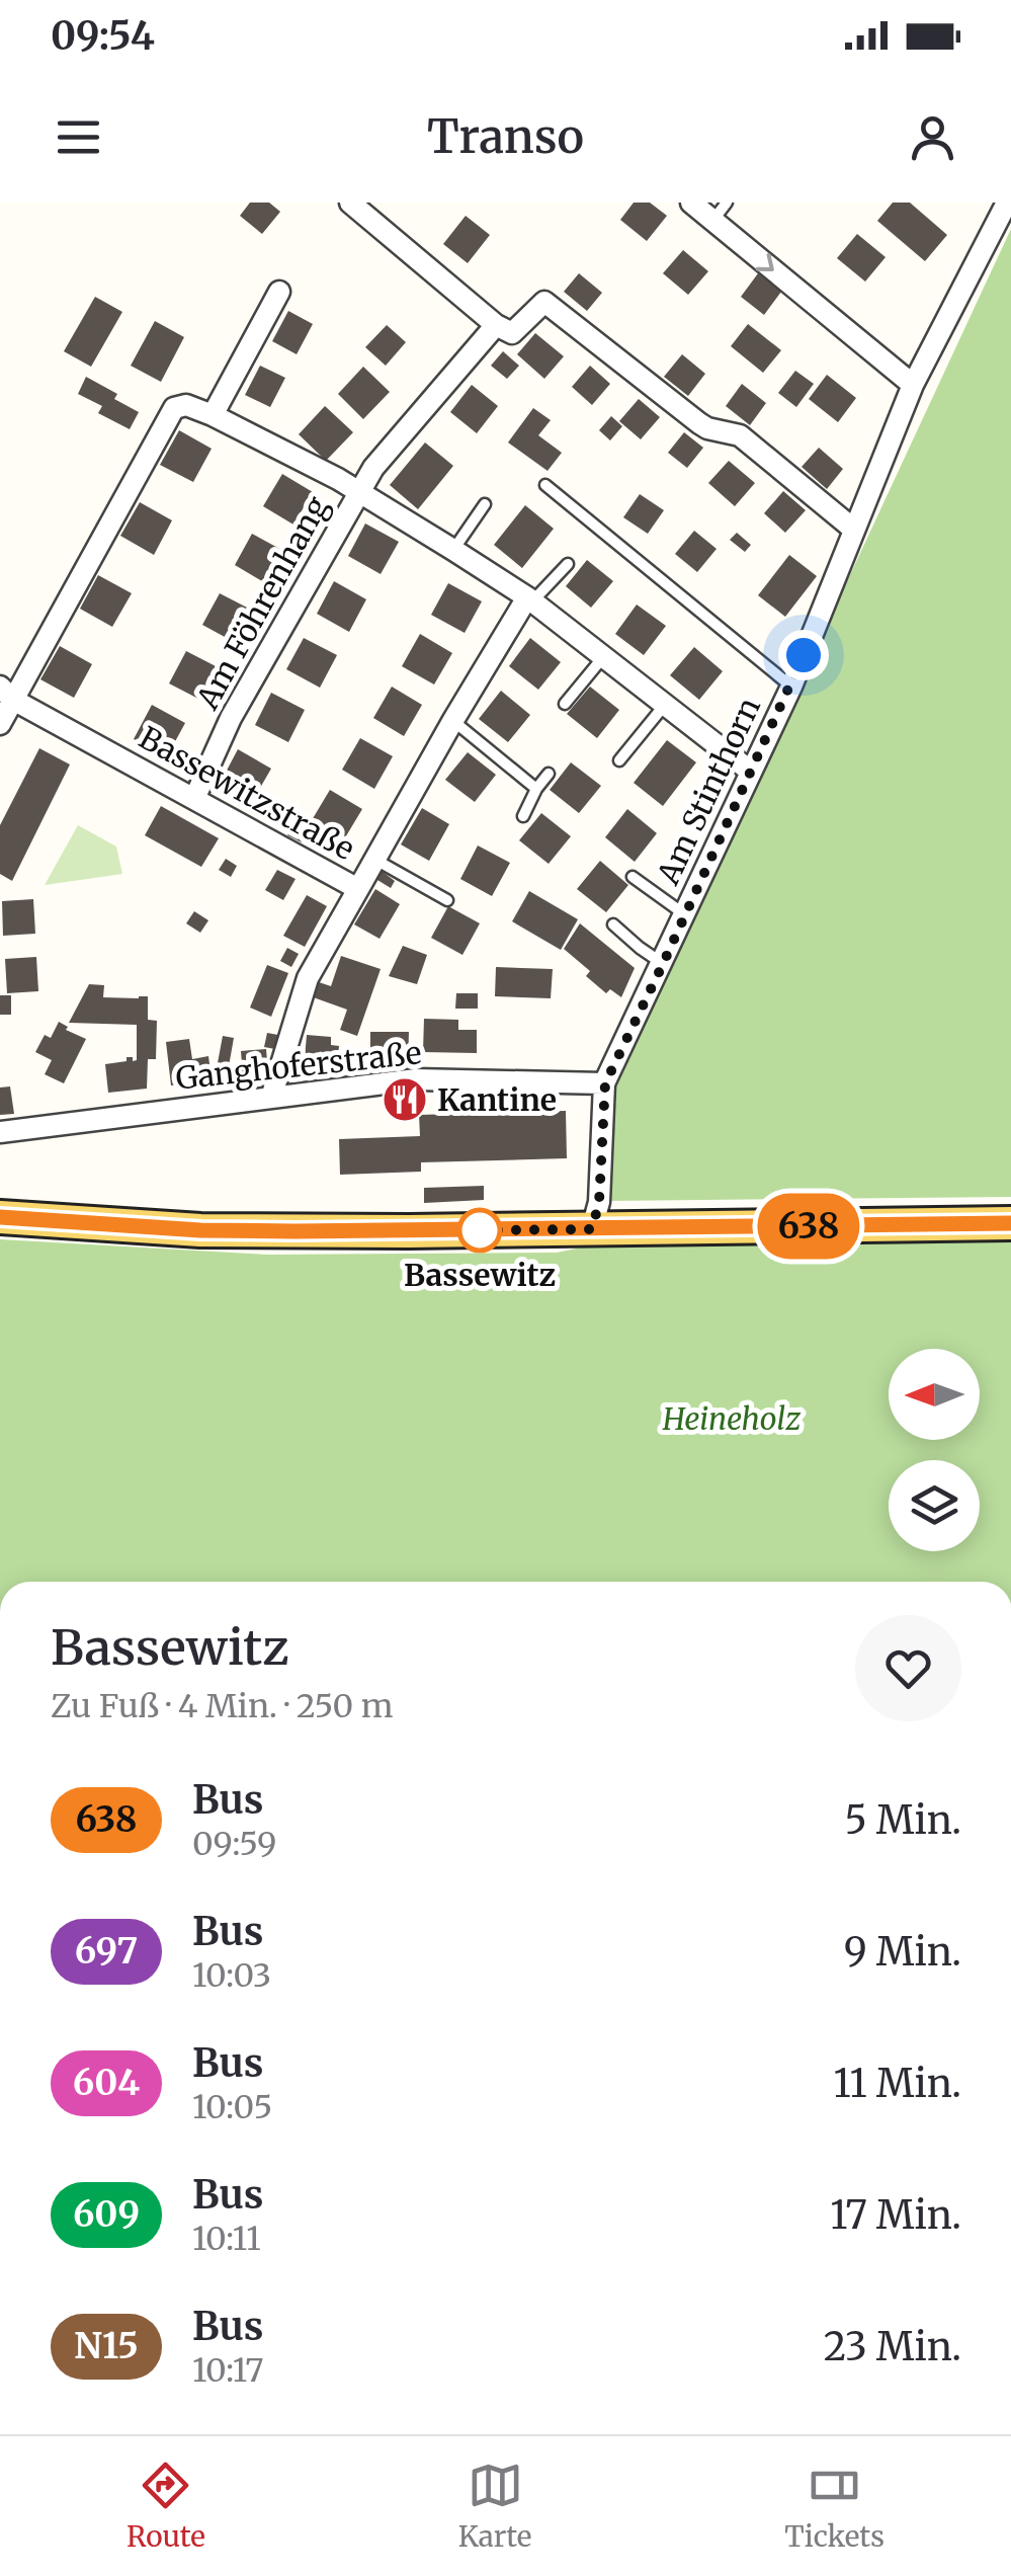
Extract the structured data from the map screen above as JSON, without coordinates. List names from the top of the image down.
{
  "streets": {
    "street": [
      "Am Föhrenhang",
      "Am Stinthorn",
      "Bassewitzstraße",
      "Ganghoferstraße"
    ]
  },
  "crossings": [
    ["Am Föhrenhang", "Bassewitzstraße"],
    ["Am Stinthorn", "Ganghoferstraße"],
    ["Bassewitzstraße", "Ganghoferstraße"]
  ],
  "parks": ["Heineholz"],
  "places": {
    "restaurant": ["Kantine"],
    "other": ["Bassewitz"]
  },
  "lines": ["bus line 638"],
  "north": "left",
  "page": {
    "status": "09:54",
    "header": "Transo",
    "on_map": "638",
    "heading": ["Bassewitz", "Zu Fuß · 4 Min. · 250 m"],
    "list": [
      {
        "mark": "638",
        "name": "Bus",
        "note": "09:59",
        "value": "5 Min."
      },
      {
        "mark": "697",
        "name": "Bus",
        "note": "10:03",
        "value": "9 Min."
      },
      {
        "mark": "604",
        "name": "Bus",
        "note": "10:05",
        "value": "11 Min."
      },
      {
        "mark": "609",
        "name": "Bus",
        "note": "10:11",
        "value": "17 Min."
      },
      {
        "mark": "N15",
        "name": "Bus",
        "note": "10:17",
        "value": "23 Min."
      }
    ],
    "tabs": ["Route", "Karte", "Tickets"]
  }
}
